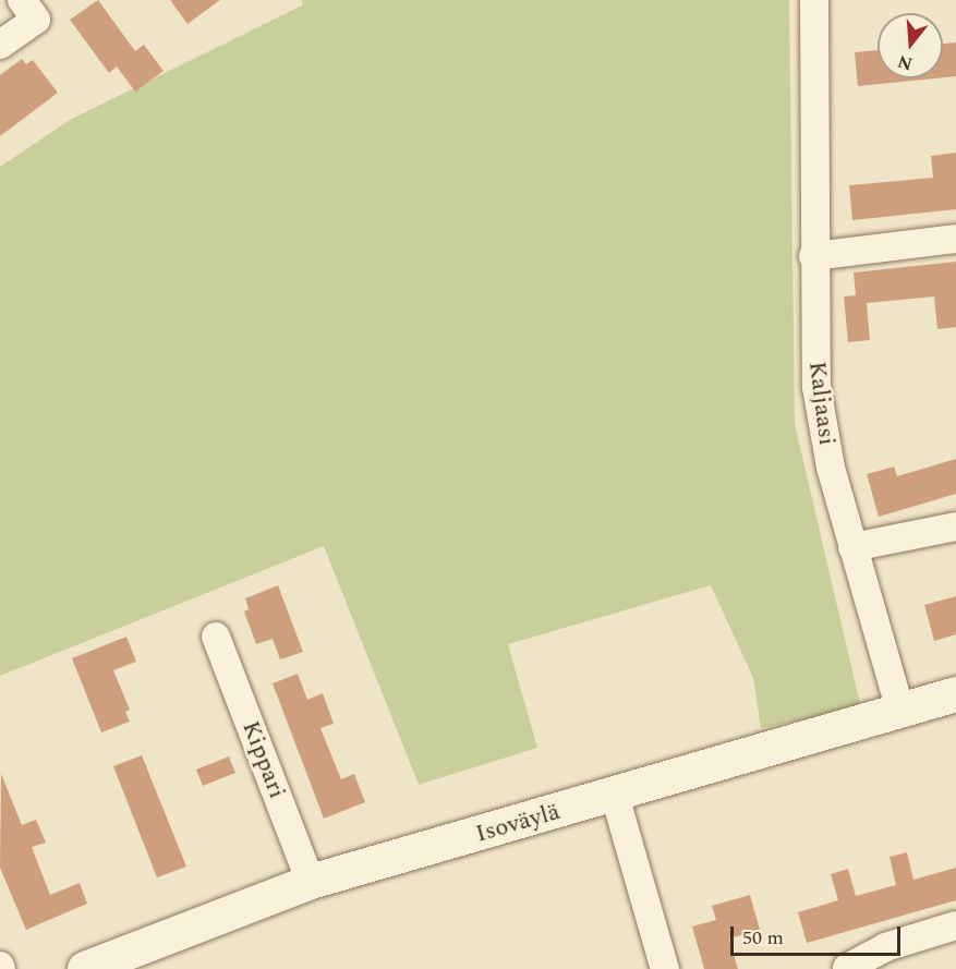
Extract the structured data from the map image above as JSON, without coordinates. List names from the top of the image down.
{
  "streets": {
    "street": ["Kaljaasi", "Kippari", "Isoväylä"]
  },
  "crossings": [
    ["Kaljaasi", "Isoväylä"],
    ["Kippari", "Isoväylä"]
  ],
  "scale_bar": "50 m",
  "north": "bottom"
}
